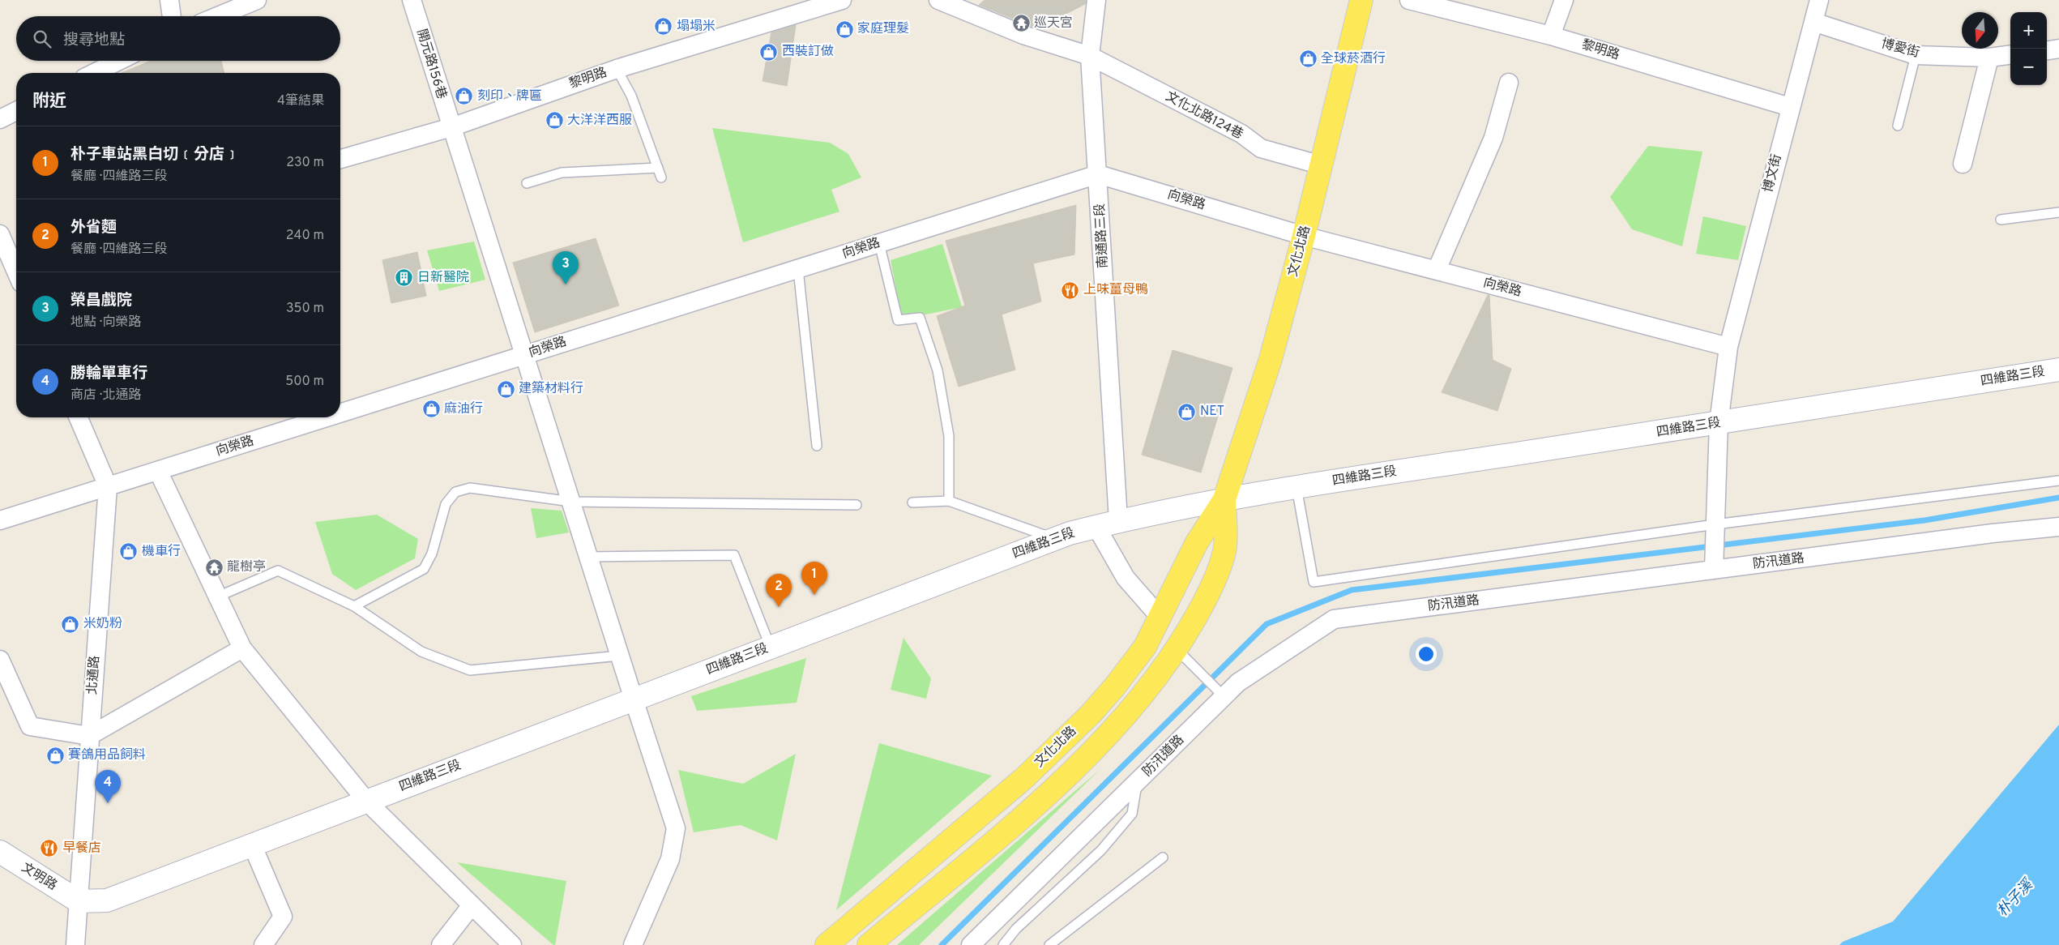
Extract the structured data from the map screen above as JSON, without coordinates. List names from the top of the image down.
{
  "streets": {
    "main road": ["文化北路"],
    "street": [
      "博愛街",
      "黎明路",
      "開元路156巷",
      "文化北路124巷",
      "博文街",
      "向榮路",
      "南通路三段",
      "四維路三段",
      "防汛道路",
      "北通路",
      "文明路"
    ]
  },
  "crossings": [
    ["博愛街", "博文街"],
    ["黎明路", "開元路156巷"],
    ["黎明路", "博文街"],
    ["開元路156巷", "向榮路"],
    ["開元路156巷", "四維路三段"],
    ["文化北路124巷", "南通路三段"],
    ["文化北路124巷", "文化北路"],
    ["博文街", "向榮路"],
    ["博文街", "四維路三段"],
    ["博文街", "防汛道路"],
    ["向榮路", "南通路三段"],
    ["向榮路", "文化北路"],
    ["向榮路", "北通路"],
    ["南通路三段", "四維路三段"],
    ["文化北路", "四維路三段"],
    ["四維路三段", "北通路"],
    ["四維路三段", "文明路"],
    ["北通路", "文明路"]
  ],
  "water": ["朴子溪"],
  "places": {
    "temple": ["巡天宮", "龍樹亭"],
    "shop": [
      "塌塌米",
      "家庭理髮",
      "西裝訂做",
      "全球菸酒行",
      "刻印、牌匾",
      "大洋洋西服",
      "建築材料行",
      "麻油行",
      "NET",
      "機車行",
      "米奶粉",
      "賽鴿用品飼料"
    ],
    "building": ["日新醫院"],
    "restaurant": ["上味薑母鴨", "早餐店"]
  },
  "north": "bottom",
  "page": {
    "map_buttons": ["+", "−"],
    "search": "搜尋地點",
    "heading": ["附近", "4筆結果"],
    "list": [
      {
        "mark": "1",
        "name": "朴子車站黑白切﹝分店﹞",
        "note": "餐廳 · 四維路三段",
        "value": "230 m"
      },
      {
        "mark": "2",
        "name": "外省麵",
        "note": "餐廳 · 四維路三段",
        "value": "240 m"
      },
      {
        "mark": "3",
        "name": "榮昌戲院",
        "note": "地點 · 向榮路",
        "value": "350 m"
      },
      {
        "mark": "4",
        "name": "勝輪單車行",
        "note": "商店 · 北通路",
        "value": "500 m"
      }
    ],
    "pins": [
      "3",
      "1",
      "2",
      "4"
    ]
  }
}
